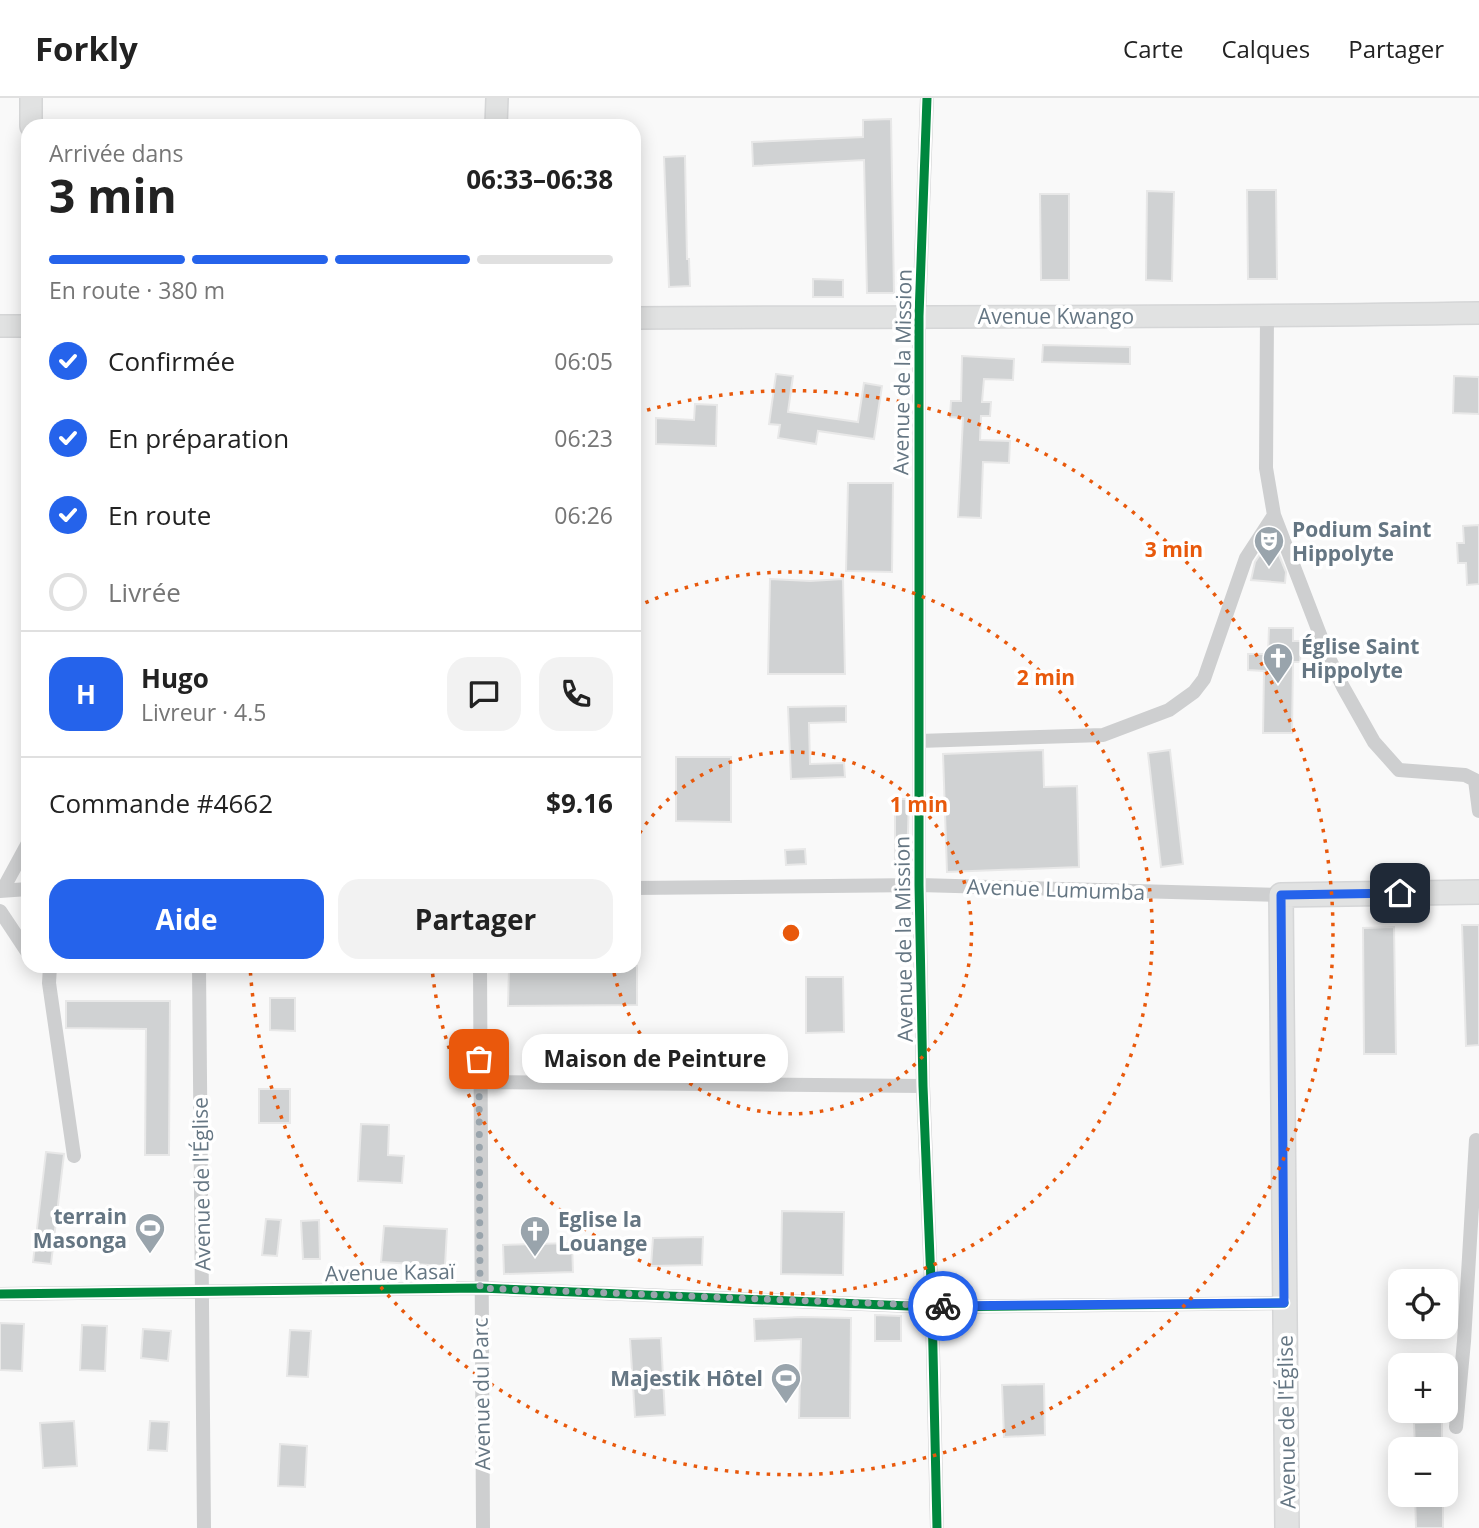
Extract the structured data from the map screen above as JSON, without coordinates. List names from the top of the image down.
{
  "streets": {
    "main road": ["Avenue Lumumba", "Avenue de l'Église"],
    "street": [
      "Avenue Kwango",
      "Avenue de la Mission",
      "Avenue Kasaï",
      "Avenue du Parc"
    ]
  },
  "crossings": [
    ["Avenue Kwango", "Avenue de la Mission"],
    ["Avenue de la Mission", "Avenue Lumumba"],
    ["Avenue de la Mission", "Avenue Kasaï"],
    ["Avenue Lumumba", "Avenue de l'Église"],
    ["Avenue de l'Église", "Avenue Kasaï"],
    ["Avenue Kasaï", "Avenue du Parc"]
  ],
  "places": {
    "theatre": ["Podium Saint Hippolyte"],
    "church": ["Église Saint Hippolyte", "Eglise la Louange"],
    "other": ["Maison de Peinture"],
    "sports": ["terrain Masonga", "Majestik Hôtel"]
  },
  "page": {
    "header": "Forkly",
    "nav": ["Carte", "Calques", "Partager"],
    "heading": ["3 min", "Arrivée dans", "06:33–06:38"],
    "panel": [
      "Hugo",
      "Livreur · 4.5",
      "Commande #4662",
      "$9.16"
    ],
    "bar": "En route · 380 m",
    "list": [
      ["Confirmée", "06:05"],
      ["En préparation", "06:23"],
      ["En route", "06:26"],
      "Livrée"
    ],
    "round": "H",
    "buttons": ["Aide", "Partager"],
    "bubble": "Maison de Peinture",
    "map_buttons": ["+", "−"]
  },
  "rings": ["3 min", "2 min", "1 min"]
}
